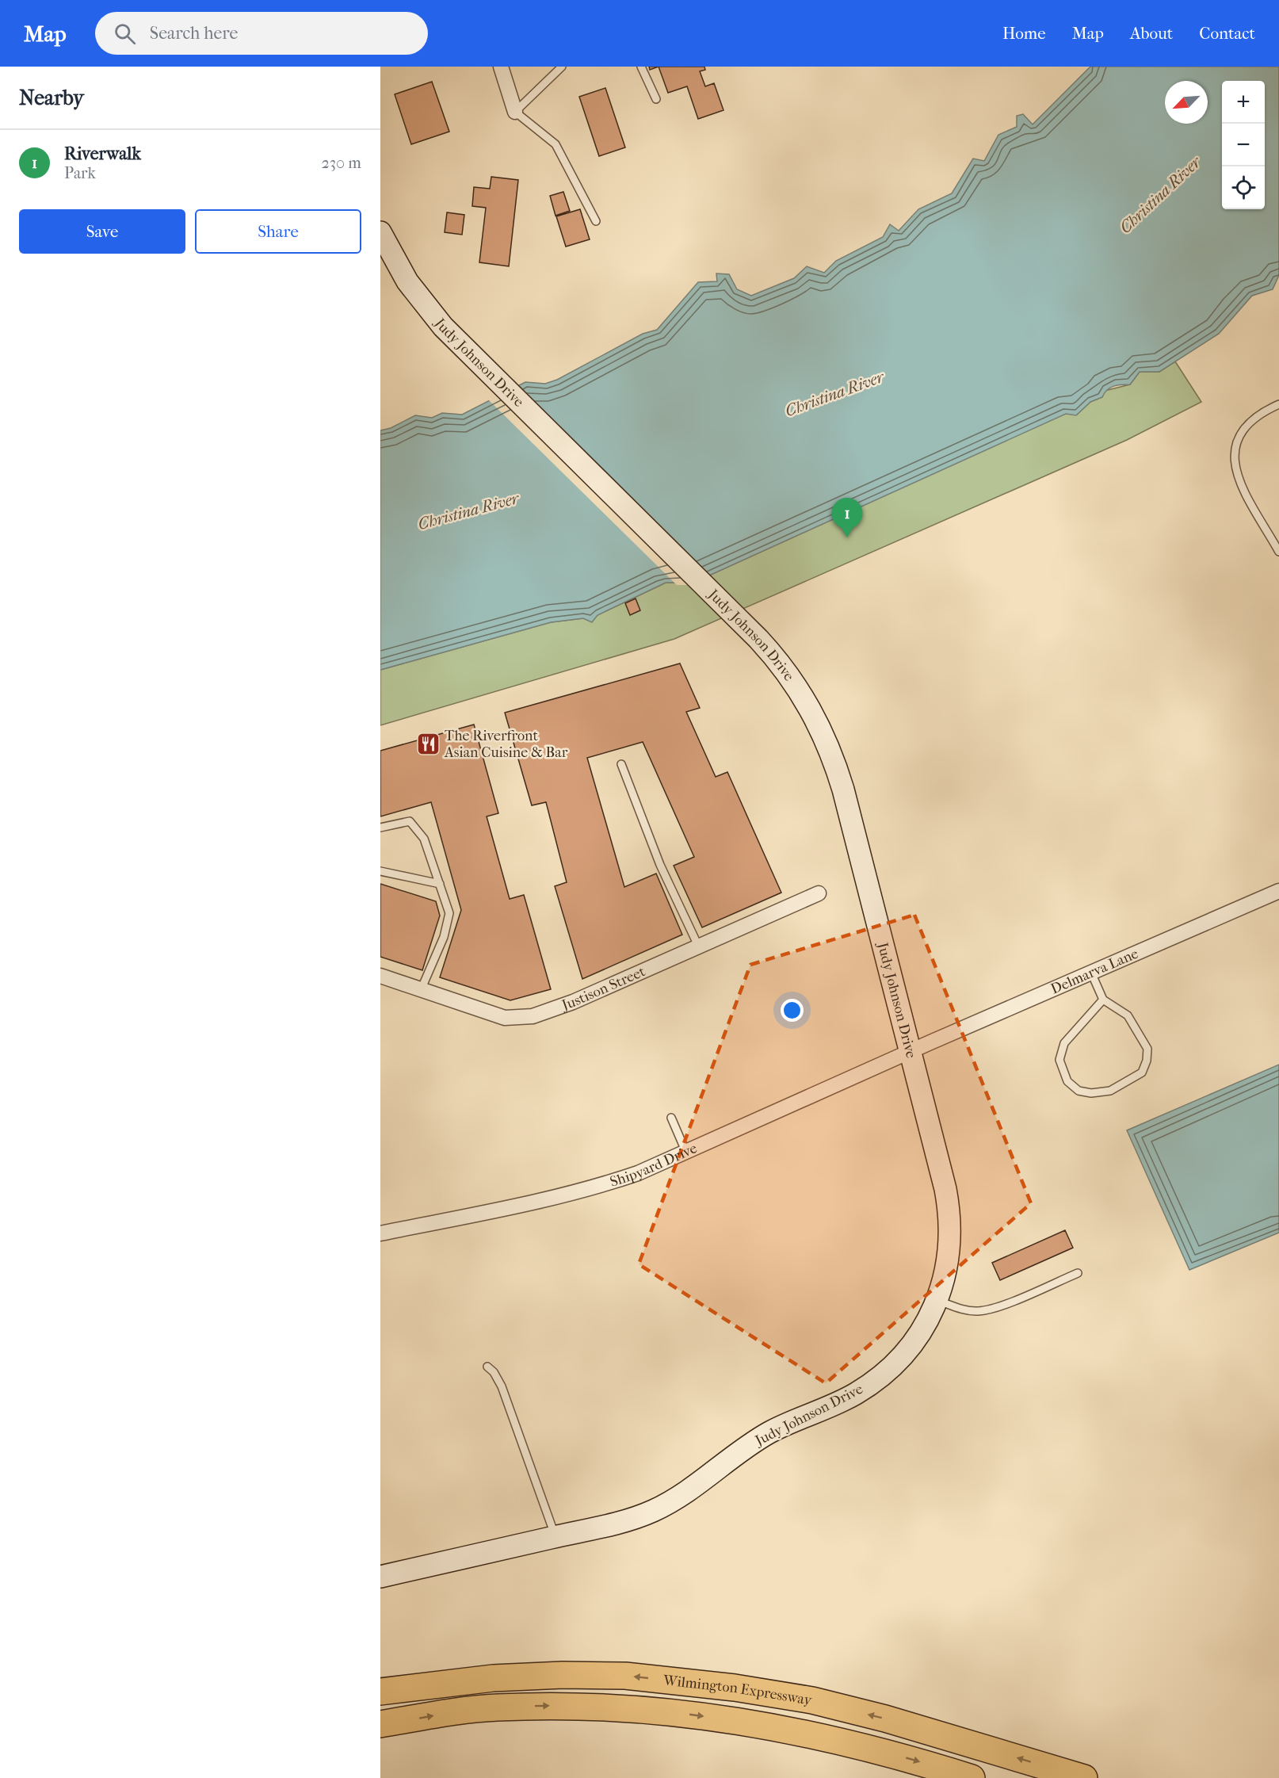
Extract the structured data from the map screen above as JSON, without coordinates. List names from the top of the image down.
{
  "streets": {
    "highway": ["Wilmington Expressway"],
    "street": [
      "Judy Johnson Drive",
      "Delmarva Lane",
      "Justison Street",
      "Shipyard Drive"
    ]
  },
  "crossings": [
    ["Judy Johnson Drive", "Delmarva Lane"],
    ["Judy Johnson Drive", "Shipyard Drive"],
    ["Delmarva Lane", "Shipyard Drive"]
  ],
  "water": ["Christina River"],
  "places": {
    "restaurant": ["The Riverfront Asian Cuisine & Bar"]
  },
  "north": "bottom left",
  "page": {
    "header": "Map",
    "search": "Search here",
    "nav": [
      "Home",
      "Map",
      "About",
      "Contact"
    ],
    "heading": "Nearby",
    "map_buttons": ["+", "−"],
    "list": [
      {
        "mark": "1",
        "name": "Riverwalk",
        "note": "Park",
        "value": "230 m"
      }
    ],
    "buttons": ["Save", "Share"],
    "pins": "1"
  }
}
